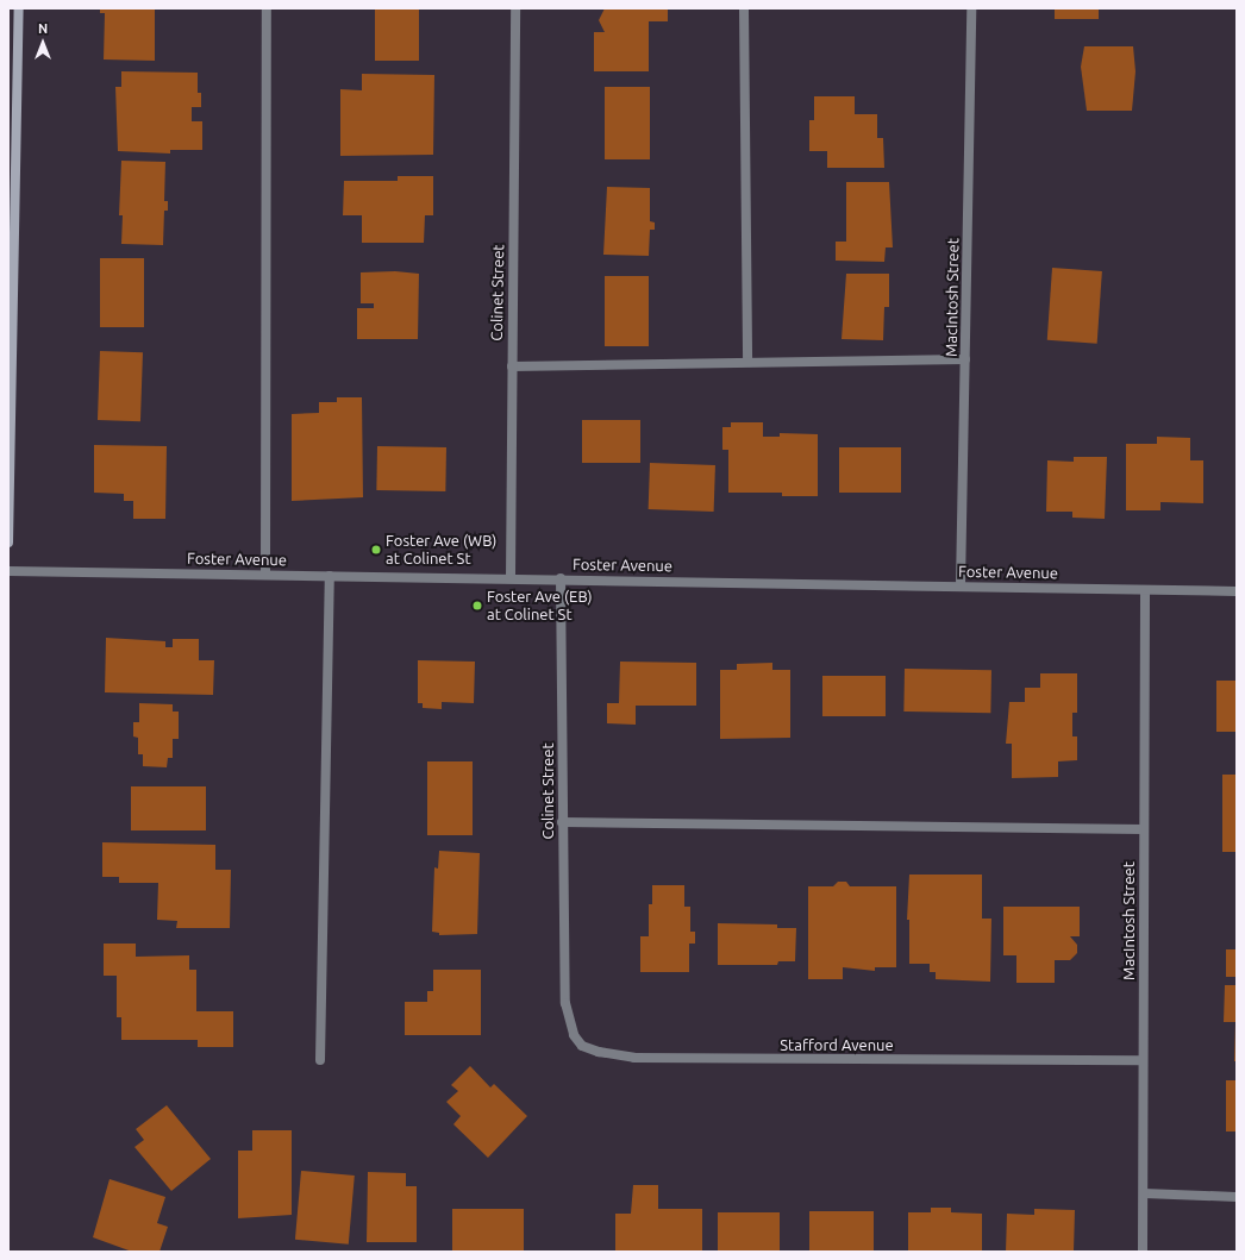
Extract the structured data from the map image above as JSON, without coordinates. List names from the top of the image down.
{
  "streets": {
    "street": [
      "Colinet Street",
      "MacIntosh Street",
      "Foster Avenue",
      "Stafford Avenue"
    ]
  },
  "crossings": [
    ["Colinet Street", "Foster Avenue"],
    ["Colinet Street", "Stafford Avenue"],
    ["MacIntosh Street", "Foster Avenue"],
    ["MacIntosh Street", "Stafford Avenue"]
  ],
  "places": ["Foster Ave (WB) at Colinet St", "Foster Ave (EB) at Colinet St"],
  "north": "top"
}
